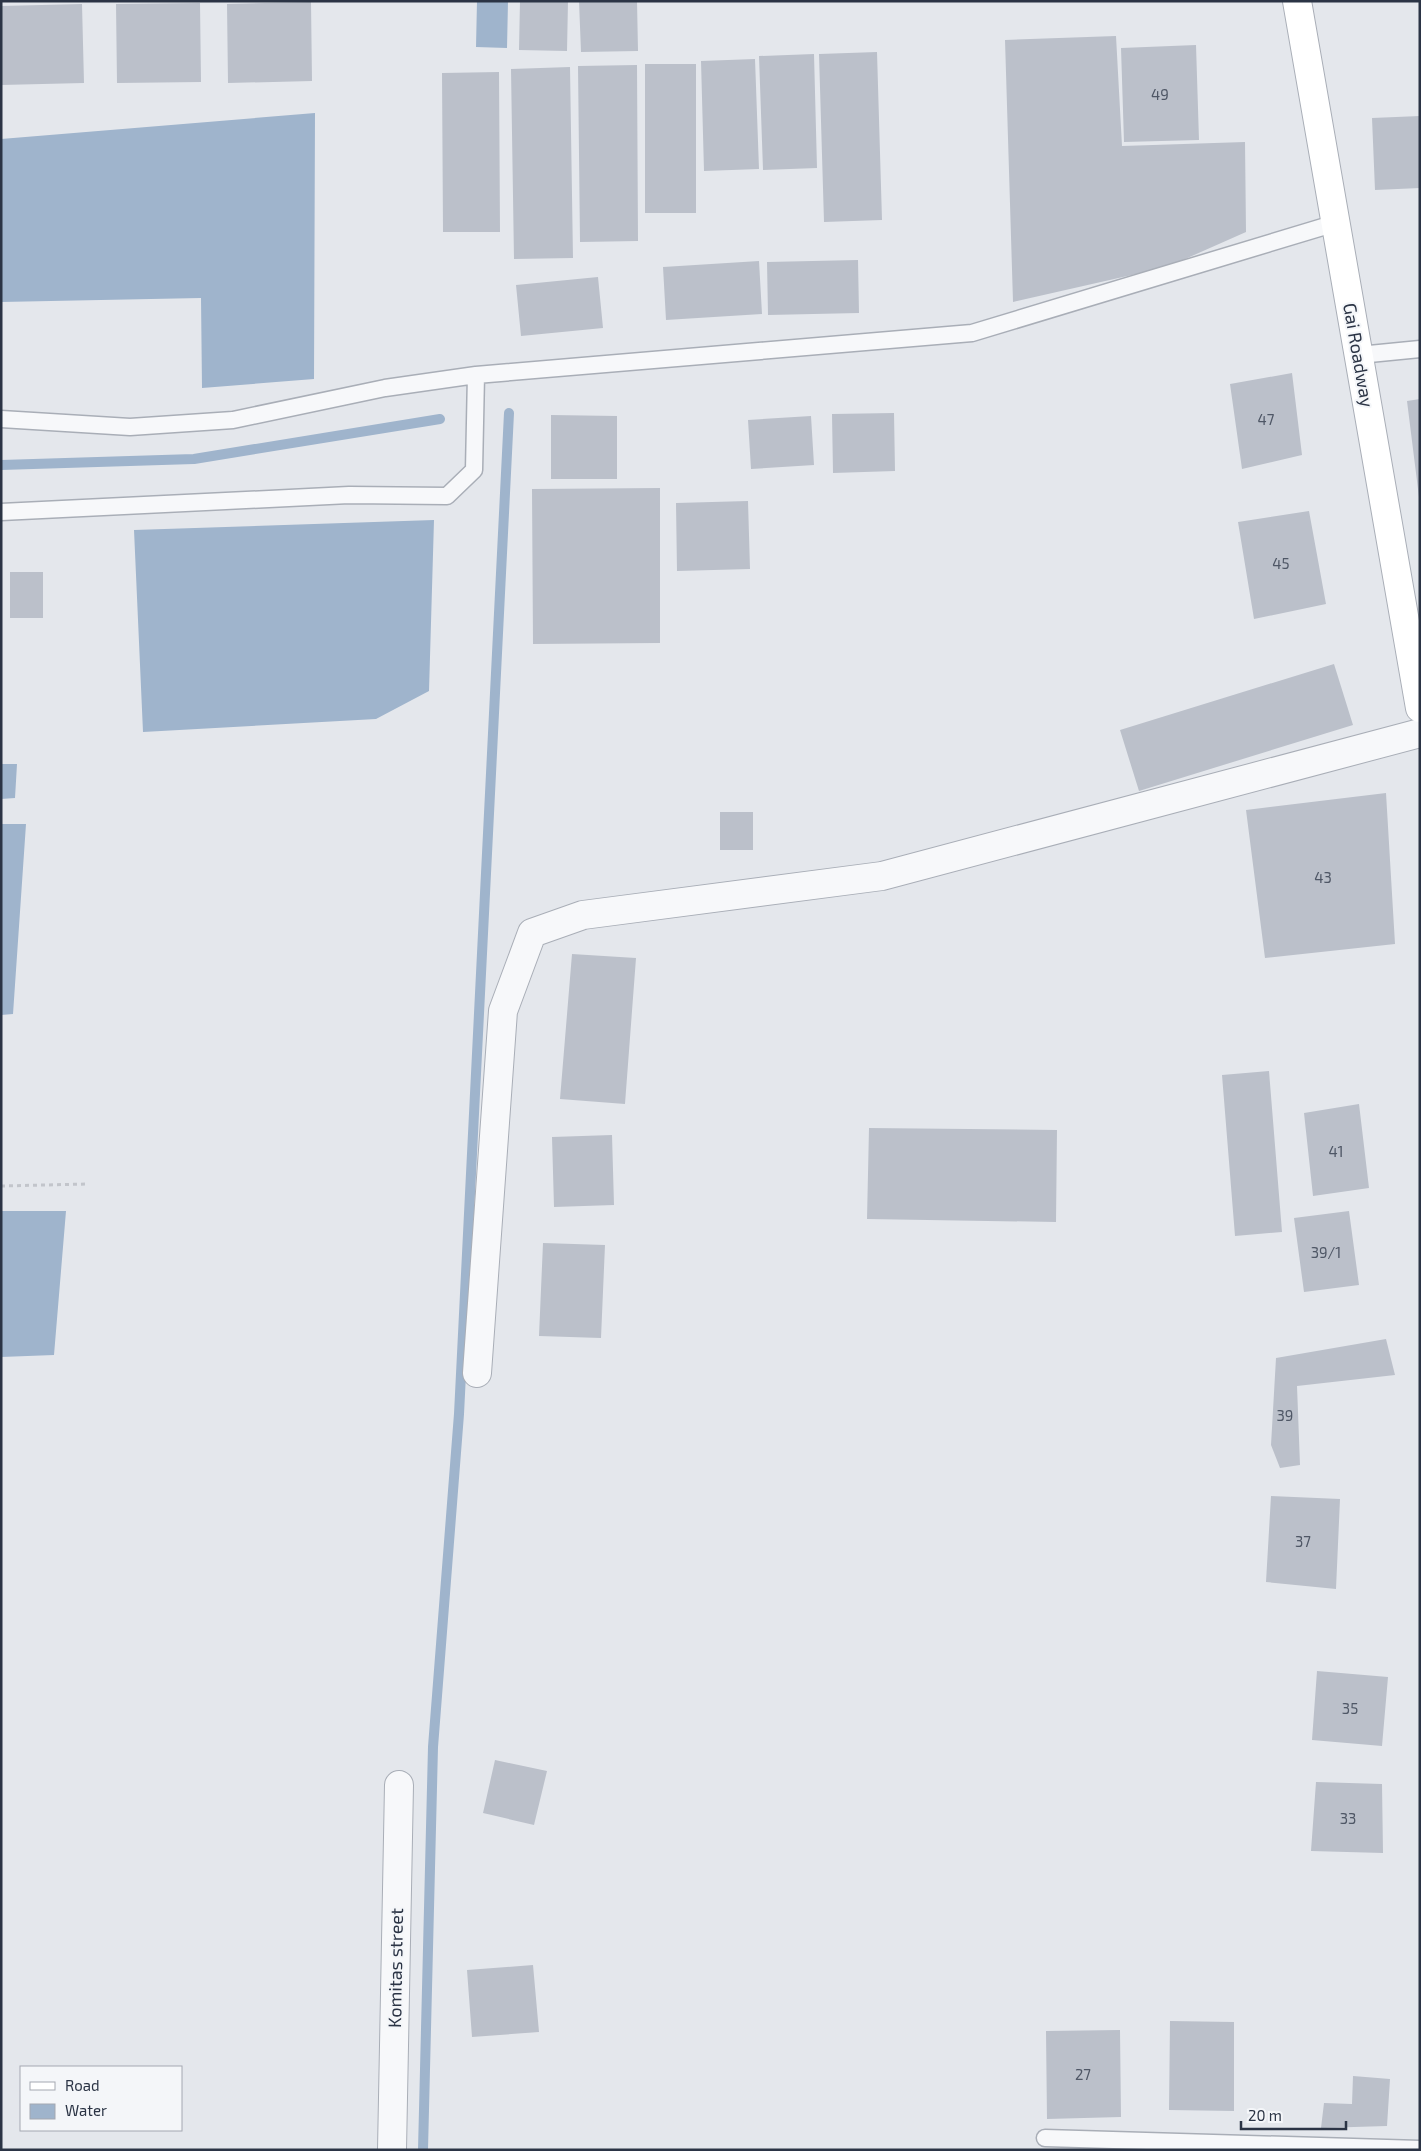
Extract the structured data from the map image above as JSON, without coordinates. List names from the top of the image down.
{
  "streets": {
    "main road": ["Gai Roadway"],
    "street": ["Komitas street"]
  },
  "house_numbers": [
    "49",
    "47",
    "45",
    "43",
    "41",
    "39/1",
    "39",
    "37",
    "35",
    "33",
    "27"
  ],
  "legend": ["Road", "Water"],
  "scale_bar": "20 m"
}
